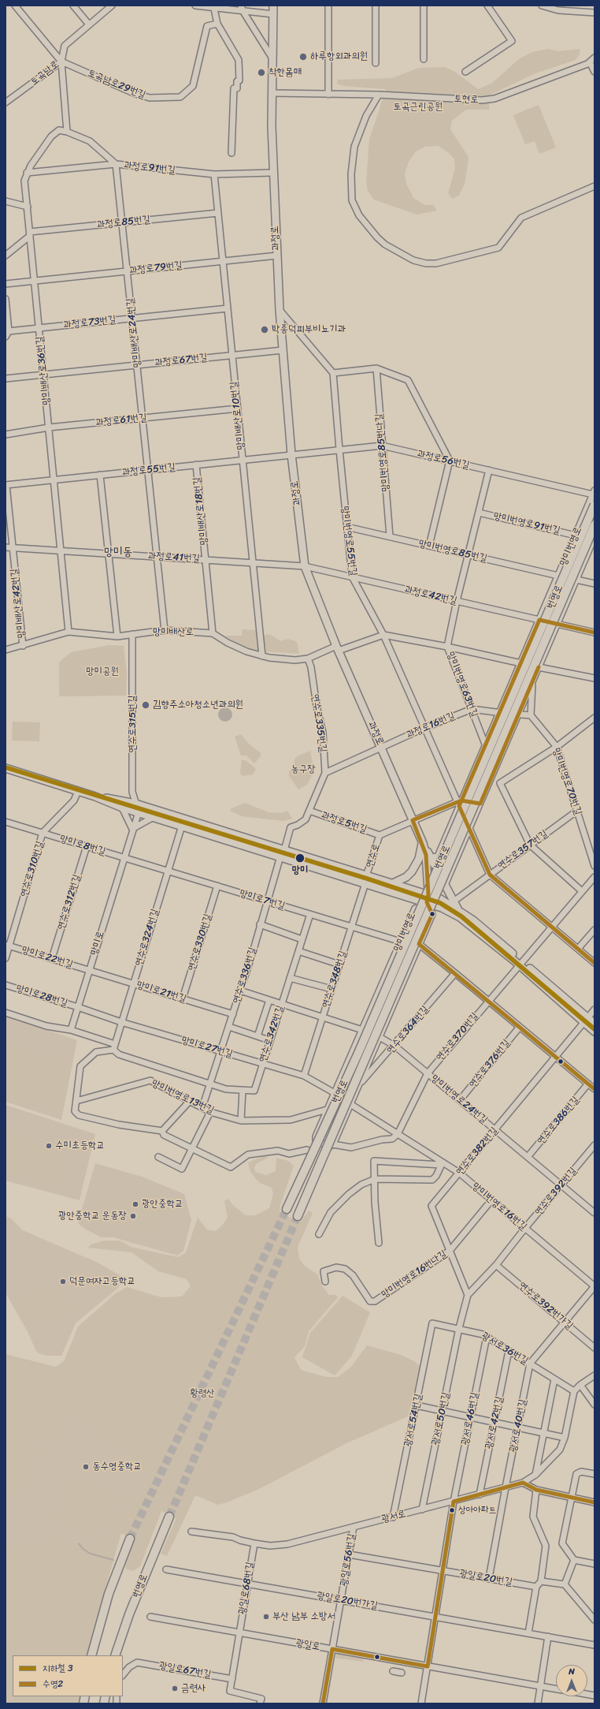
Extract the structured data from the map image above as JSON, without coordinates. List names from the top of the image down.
{
  "streets": {
    "highway": ["번영로"],
    "main road": ["과정로", "연수로"],
    "street": [
      "토곡남로",
      "토곡남로29번길",
      "토현로",
      "과정로91번길",
      "과정로85번길",
      "과정로79번길",
      "과정로73번길",
      "망미배산로24번길",
      "과정로67번길",
      "망미배산로36번길",
      "망미배산로10번길",
      "과정로61번길",
      "망미번영로85번나길",
      "과정로56번길",
      "과정로55번길",
      "망미배산로18번길",
      "망미번영로91번길",
      "망미번영로55번길",
      "망미번영로",
      "망미번영로85번길",
      "과정로41번길",
      "과정로42번길",
      "망미배산로42번길",
      "망미배산로",
      "망미번영로63번길",
      "연수로335번길",
      "연수로315번길",
      "과정로16번길",
      "망미번영로70번길",
      "과정로5번길",
      "망미로8번길",
      "연수로357번길",
      "연수로310번길",
      "망미로7번길",
      "연수로312번길",
      "연수로324번길",
      "연수로330번길",
      "망미로",
      "망미로22번길",
      "연수로336번길",
      "연수로348번길",
      "망미로21번길",
      "망미로28번길",
      "연수로364번길",
      "연수로342번길",
      "연수로370번길",
      "망미로27번길",
      "연수로376번길",
      "망미번영로13번길",
      "망미번영로24번길",
      "연수로386번길",
      "연수로382번길",
      "연수로392번길",
      "망미번영로16번길",
      "망미번영로16번나길",
      "연수로392번가길",
      "광서로36번길",
      "광서로50번길",
      "광서로46번길",
      "광서로54번길",
      "광서로42번길",
      "광서로40번길",
      "광서로",
      "광일로56번길",
      "광일로20번길",
      "광일로68번길",
      "광일로20번가길",
      "광일로",
      "광일로67번길"
    ]
  },
  "crossings": [
    ["토곡남로", "토곡남로29번길"],
    ["토현로", "과정로"],
    ["과정로91번길", "과정로"],
    ["과정로91번길", "망미배산로24번길"],
    ["과정로91번길", "망미배산로36번길"],
    ["과정로91번길", "망미배산로10번길"],
    ["과정로85번길", "망미배산로24번길"],
    ["과정로85번길", "망미배산로36번길"],
    ["과정로85번길", "망미배산로10번길"],
    ["과정로", "과정로79번길"],
    ["과정로", "과정로67번길"],
    ["과정로", "과정로56번길"],
    ["과정로", "과정로55번길"],
    ["과정로", "망미번영로"],
    ["과정로", "과정로41번길"],
    ["과정로", "과정로42번길"],
    ["과정로", "망미배산로"],
    ["과정로", "과정로16번길"],
    ["과정로", "과정로5번길"],
    ["과정로", "연수로"],
    ["과정로79번길", "망미배산로24번길"],
    ["과정로79번길", "망미배산로36번길"],
    ["과정로79번길", "망미배산로10번길"],
    ["과정로73번길", "망미배산로24번길"],
    ["과정로73번길", "망미배산로36번길"],
    ["과정로73번길", "망미배산로10번길"],
    ["망미배산로24번길", "과정로67번길"],
    ["망미배산로24번길", "과정로61번길"],
    ["망미배산로24번길", "과정로55번길"],
    ["망미배산로24번길", "과정로41번길"],
    ["망미배산로24번길", "망미배산로"],
    ["과정로67번길", "망미배산로36번길"],
    ["과정로67번길", "망미배산로10번길"],
    ["망미배산로36번길", "과정로61번길"],
    ["망미배산로36번길", "과정로55번길"],
    ["망미배산로36번길", "과정로41번길"],
    ["망미배산로36번길", "망미배산로"],
    ["망미배산로10번길", "과정로61번길"],
    ["망미배산로10번길", "과정로55번길"],
    ["망미배산로10번길", "과정로41번길"],
    ["망미배산로10번길", "망미배산로"],
    ["망미번영로85번나길", "과정로56번길"],
    ["망미번영로85번나길", "망미번영로85번길"],
    ["과정로56번길", "과정로55번길"],
    ["과정로56번길", "망미번영로55번길"],
    ["과정로56번길", "망미번영로"],
    ["과정로56번길", "망미번영로63번길"],
    ["과정로55번길", "망미배산로18번길"],
    ["과정로55번길", "망미배산로42번길"],
    ["망미배산로18번길", "과정로41번길"],
    ["망미배산로18번길", "망미배산로"],
    ["망미번영로91번길", "망미번영로"],
    ["망미번영로91번길", "망미번영로63번길"],
    ["망미번영로55번길", "망미번영로"],
    ["망미번영로55번길", "망미번영로85번길"],
    ["망미번영로55번길", "과정로42번길"],
    ["망미번영로55번길", "망미배산로"],
    ["망미번영로55번길", "과정로16번길"],
    ["망미번영로55번길", "과정로5번길"],
    ["망미번영로55번길", "연수로357번길"],
    ["망미번영로", "망미번영로85번길"],
    ["망미번영로", "과정로42번길"],
    ["망미번영로", "망미번영로63번길"],
    ["망미번영로", "과정로16번길"],
    ["망미번영로", "과정로5번길"],
    ["망미번영로", "연수로"],
    ["망미번영로", "망미로7번길"],
    ["망미번영로", "연수로364번길"],
    ["망미번영로", "연수로370번길"],
    ["망미번영로", "망미로27번길"],
    ["망미번영로", "망미번영로13번길"],
    ["망미번영로", "망미번영로24번길"],
    ["망미번영로", "망미번영로16번길"],
    ["망미번영로85번길", "망미번영로63번길"],
    ["과정로41번길", "과정로42번길"],
    ["과정로41번길", "망미배산로42번길"],
    ["과정로42번길", "망미번영로63번길"],
    ["망미배산로42번길", "망미배산로"],
    ["망미배산로", "연수로335번길"],
    ["망미배산로", "연수로315번길"],
    ["망미번영로63번길", "과정로16번길"],
    ["연수로335번길", "과정로16번길"],
    ["연수로335번길", "과정로5번길"],
    ["연수로335번길", "연수로"],
    ["연수로335번길", "연수로336번길"],
    ["연수로315번길", "연수로"],
    ["연수로315번길", "망미로"],
    ["망미번영로70번길", "연수로357번길"],
    ["과정로5번길", "연수로"],
    ["망미로8번길", "연수로310번길"],
    ["망미로8번길", "망미로7번길"],
    ["망미로8번길", "연수로312번길"],
    ["망미로8번길", "망미로"],
    ["연수로", "연수로310번길"],
    ["연수로", "연수로324번길"],
    ["연수로", "망미로"],
    ["연수로", "연수로336번길"],
    ["연수로", "연수로348번길"],
    ["연수로", "연수로370번길"],
    ["연수로", "연수로382번길"],
    ["연수로310번길", "망미로22번길"],
    ["망미로7번길", "연수로324번길"],
    ["망미로7번길", "연수로330번길"],
    ["망미로7번길", "망미로"],
    ["망미로7번길", "연수로336번길"],
    ["망미로7번길", "연수로348번길"],
    ["망미로7번길", "연수로342번길"],
    ["연수로312번길", "망미로22번길"],
    ["연수로324번길", "망미로21번길"],
    ["연수로324번길", "망미로27번길"],
    ["연수로330번길", "망미로21번길"],
    ["망미로", "망미로22번길"],
    ["망미로", "망미로21번길"],
    ["망미로", "망미로28번길"],
    ["망미로", "망미로27번길"],
    ["망미로22번길", "망미로21번길"],
    ["연수로336번길", "망미로21번길"],
    ["연수로336번길", "망미로27번길"],
    ["연수로336번길", "망미번영로13번길"],
    ["연수로348번길", "망미로27번길"],
    ["망미로28번길", "망미로27번길"],
    ["연수로364번길", "망미번영로24번길"],
    ["연수로342번길", "망미로27번길"],
    ["연수로370번길", "망미번영로24번길"],
    ["연수로370번길", "망미번영로16번길"],
    ["연수로376번길", "망미번영로24번길"],
    ["망미번영로24번길", "연수로386번길"],
    ["망미번영로24번길", "연수로382번길"],
    ["망미번영로24번길", "연수로392번길"],
    ["연수로382번길", "연수로392번길"],
    ["연수로382번길", "망미번영로16번길"],
    ["연수로382번길", "망미번영로16번나길"],
    ["연수로382번길", "광서로50번길"],
    ["연수로392번길", "망미번영로16번길"],
    ["연수로392번길", "연수로392번가길"],
    ["연수로392번길", "광서로50번길"],
    ["망미번영로16번길", "망미번영로16번나길"],
    ["광서로36번길", "광서로50번길"],
    ["광서로36번길", "광서로46번길"],
    ["광서로36번길", "광서로54번길"],
    ["광서로36번길", "광서로42번길"],
    ["광서로36번길", "광서로40번길"],
    ["광서로50번길", "광서로"],
    ["광서로46번길", "광서로"],
    ["광서로46번길", "광일로20번길"],
    ["광서로46번길", "광일로20번가길"],
    ["광서로46번길", "광일로"],
    ["광서로54번길", "광서로"],
    ["광서로42번길", "광서로"],
    ["광서로40번길", "광서로"],
    ["광서로40번길", "광일로20번길"],
    ["광서로", "광일로56번길"],
    ["광서로", "광일로68번길"],
    ["광일로56번길", "광일로20번길"],
    ["광일로56번길", "광일로20번가길"],
    ["광일로56번길", "광일로"],
    ["광일로68번길", "광일로20번가길"],
    ["광일로68번길", "광일로"]
  ],
  "districts": ["망미동"],
  "parks": [
    "토곡근린공원",
    "망미공원",
    "농구장",
    "황령산"
  ],
  "places": [
    "하루항외과의원",
    "착한몸매",
    "박종덕피부비뇨기과",
    "김향주소아청소년과의원",
    "망미",
    "수미초등학교",
    "광안중학교",
    "광안중학교 운동장",
    "덕문여자고등학교",
    "동수영중학교",
    "상아아파트",
    "부산 남부 소방서",
    "금련사"
  ],
  "lines": ["transit line 수영2", "metro line 3"],
  "legend": ["지하철 3", "수영2"],
  "north": "top"
}
